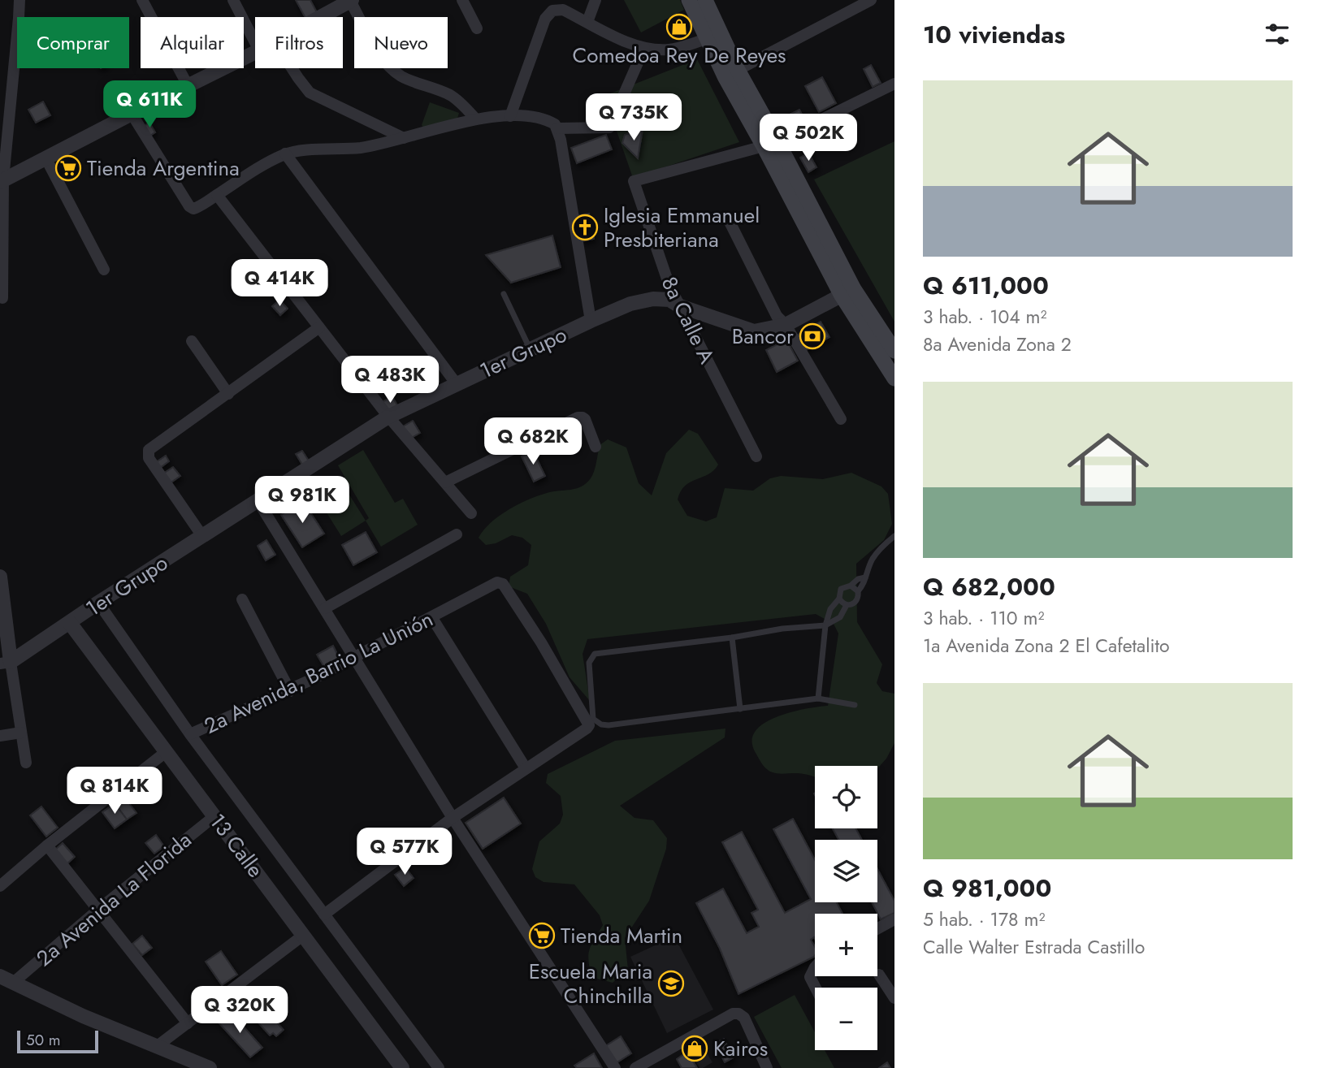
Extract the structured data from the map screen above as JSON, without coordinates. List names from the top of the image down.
{
  "streets": {
    "street": [
      "8a Calle A",
      "1er Grupo",
      "2a Avenida, Barrio La Unión",
      "13 Calle",
      "2a Avenida La Florida"
    ]
  },
  "crossings": [
    ["8a Calle A", "1er Grupo"],
    ["1er Grupo", "2a Avenida, Barrio La Unión"],
    ["1er Grupo", "13 Calle"],
    ["13 Calle", "2a Avenida La Florida"]
  ],
  "places": {
    "shop": ["Comedoa Rey De Reyes", "Kairos"],
    "supermarket": ["Tienda Argentina", "Tienda Martin"],
    "church": ["Iglesia Emmanuel Presbiteriana"],
    "bank": ["Bancor"],
    "school or university": ["Escuela Maria Chinchilla"]
  },
  "scale_bar": "50 m",
  "page": {
    "heading": "10 viviendas",
    "chip": [
      "Comprar",
      "Alquilar",
      "Filtros",
      "Nuevo"
    ],
    "list": [
      {
        "name": "Q 611,000",
        "note": "3 hab. · 104 m² · 8a Avenida Zona 2"
      },
      {
        "name": "Q 682,000",
        "note": "3 hab. · 110 m² · 1a Avenida Zona 2 El Cafetalito"
      },
      {
        "name": "Q 981,000",
        "note": "5 hab. · 178 m² · Calle Walter Estrada Castillo"
      }
    ],
    "price": [
      "Q 611K",
      "Q 735K",
      "Q 502K",
      "Q 414K",
      "Q 483K",
      "Q 682K",
      "Q 981K",
      "Q 814K",
      "Q 577K",
      "Q 320K"
    ],
    "map_buttons": ["+", "−"],
    "scale": "50 m"
  }
}
